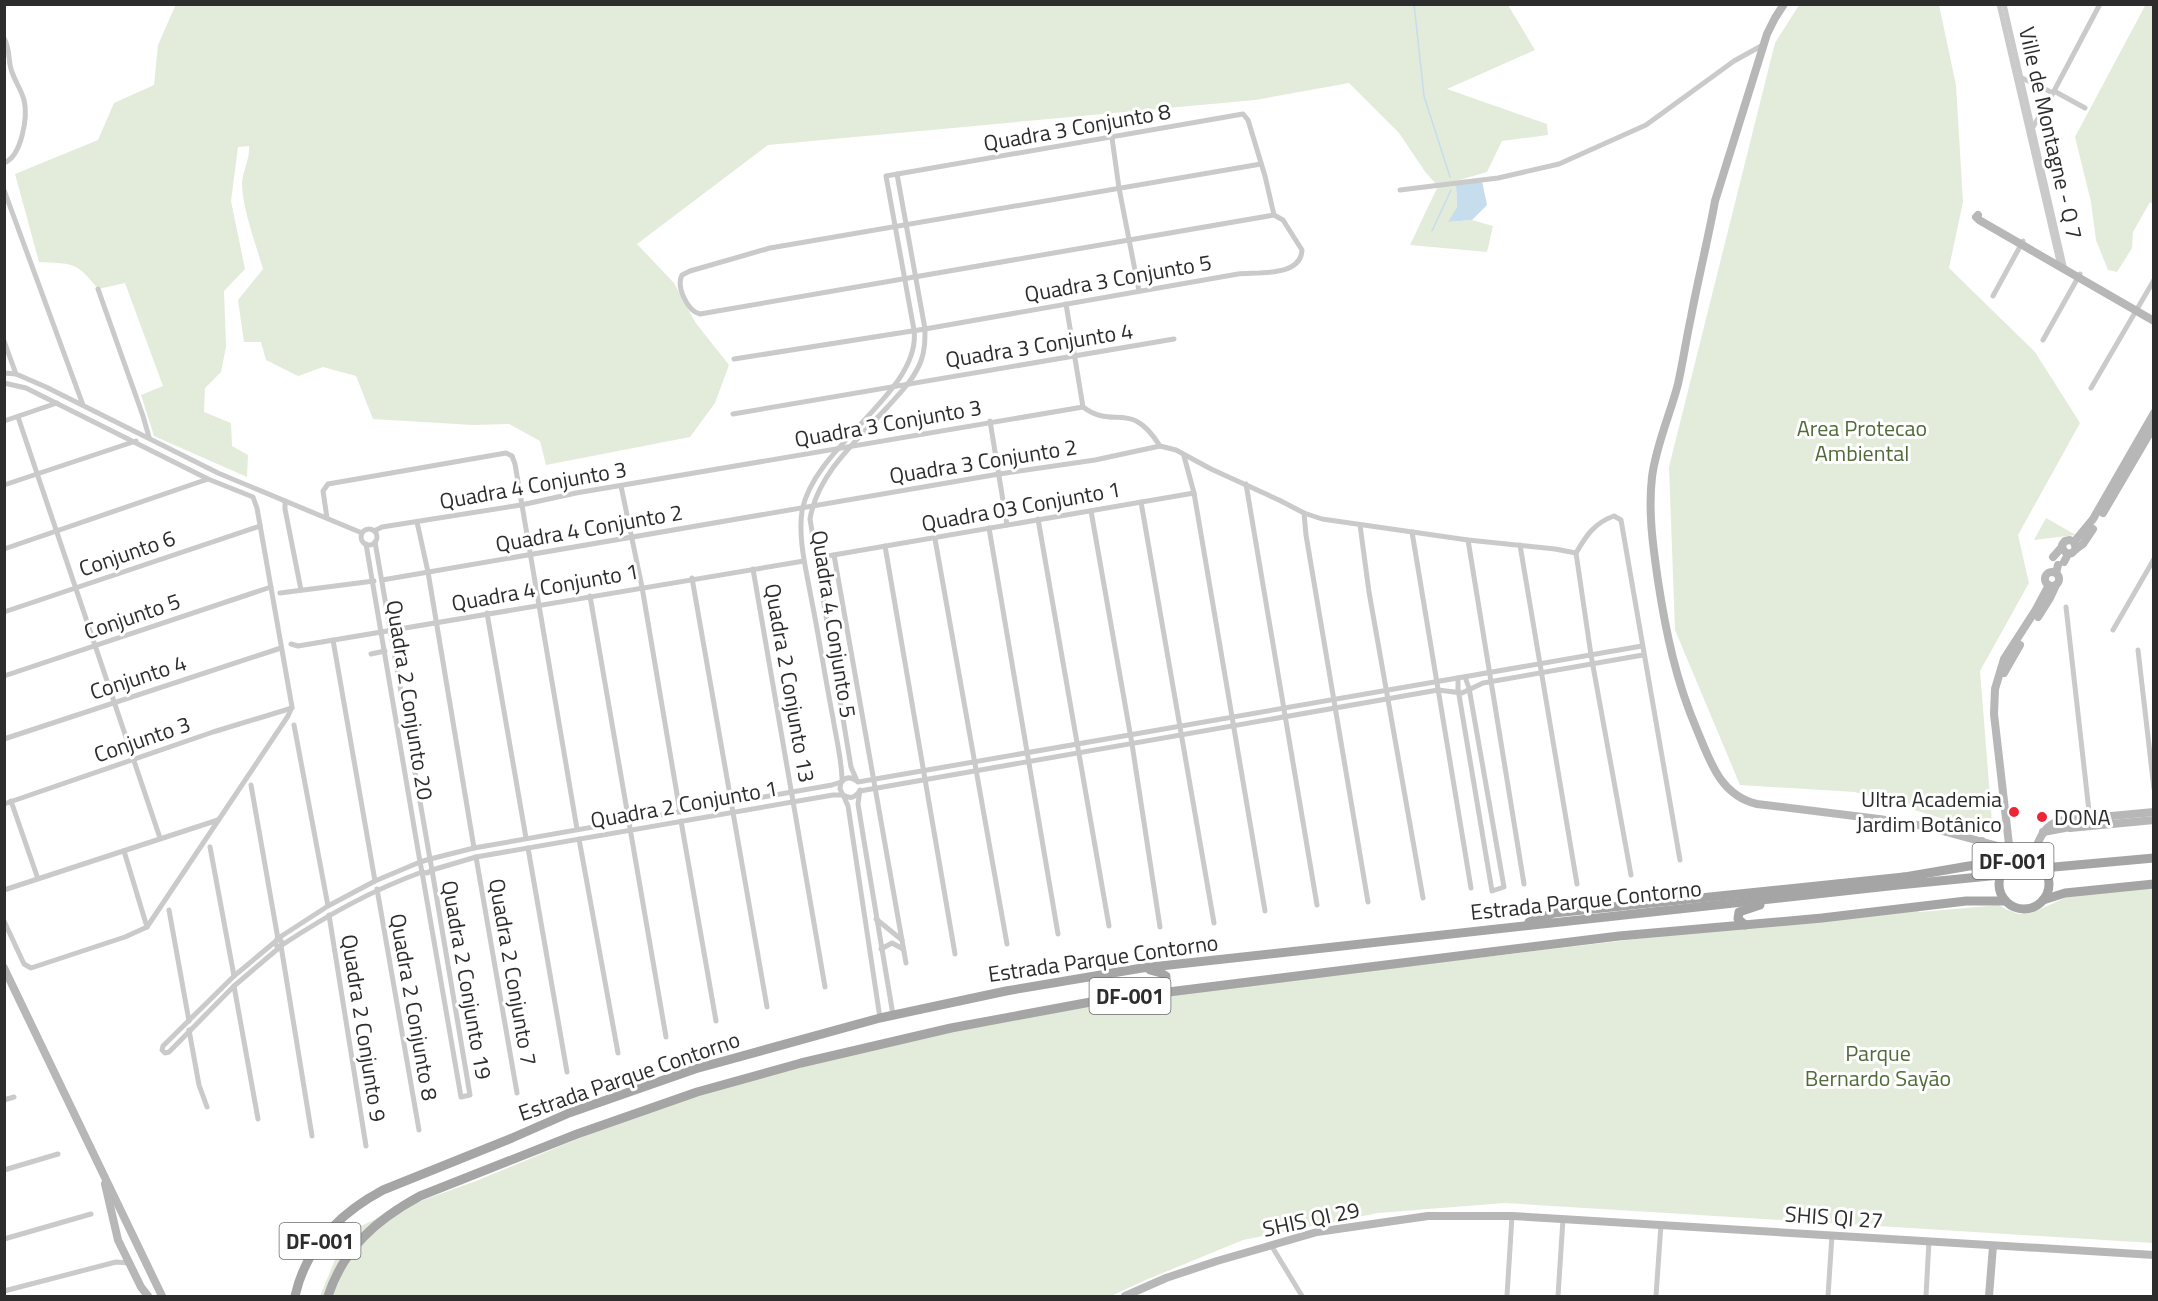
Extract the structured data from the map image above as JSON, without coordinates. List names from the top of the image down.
{
  "streets": {
    "main road": ["DF-001", "Estrada Parque Contorno"],
    "street": [
      "Quadra 3 Conjunto 8",
      "Ville de Montagne - Q 7",
      "Quadra 3 Conjunto 5",
      "Quadra 3 Conjunto 4",
      "Quadra 3 Conjunto 3",
      "Quadra 3 Conjunto 2",
      "Quadra 4 Conjunto 3",
      "Quadra 03 Conjunto 1",
      "Quadra 4 Conjunto 2",
      "Conjunto 6",
      "Quadra 4 Conjunto 1",
      "Conjunto 5",
      "Quadra 4 Conjunto 5",
      "Conjunto 4",
      "Quadra 2 Conjunto 13",
      "Quadra 2 Conjunto 20",
      "Conjunto 3",
      "Quadra 2 Conjunto 1",
      "Quadra 2 Conjunto 7",
      "Quadra 2 Conjunto 19",
      "Quadra 2 Conjunto 8",
      "Quadra 2 Conjunto 9",
      "SHIS QI 27",
      "SHIS QI 29"
    ]
  },
  "crossings": [
    ["Quadra 3 Conjunto 8", "Quadra 4 Conjunto 5"],
    ["Quadra 3 Conjunto 5", "Quadra 4 Conjunto 5"],
    ["Quadra 3 Conjunto 4", "Quadra 4 Conjunto 5"],
    ["Quadra 3 Conjunto 3", "Quadra 4 Conjunto 3"],
    ["Quadra 3 Conjunto 3", "Quadra 4 Conjunto 5"],
    ["Quadra 3 Conjunto 2", "Quadra 4 Conjunto 2"],
    ["Quadra 3 Conjunto 2", "Quadra 4 Conjunto 5"],
    ["Quadra 4 Conjunto 3", "Quadra 2 Conjunto 20"],
    ["Quadra 4 Conjunto 3", "Quadra 2 Conjunto 19"],
    ["Quadra 03 Conjunto 1", "Quadra 4 Conjunto 1"],
    ["Quadra 03 Conjunto 1", "Quadra 4 Conjunto 5"],
    ["Quadra 4 Conjunto 2", "Quadra 4 Conjunto 5"],
    ["Quadra 4 Conjunto 2", "Quadra 2 Conjunto 19"],
    ["Quadra 4 Conjunto 1", "Quadra 4 Conjunto 5"],
    ["Quadra 4 Conjunto 1", "Quadra 2 Conjunto 13"],
    ["Quadra 4 Conjunto 1", "Quadra 2 Conjunto 20"],
    ["Quadra 4 Conjunto 1", "Quadra 2 Conjunto 19"],
    ["Quadra 2 Conjunto 13", "Quadra 2 Conjunto 1"],
    ["Quadra 2 Conjunto 20", "Quadra 2 Conjunto 1"],
    ["Quadra 2 Conjunto 20", "Quadra 2 Conjunto 19"],
    ["Quadra 2 Conjunto 1", "Quadra 2 Conjunto 7"],
    ["Quadra 2 Conjunto 1", "Quadra 2 Conjunto 19"],
    ["DF-001", "Estrada Parque Contorno"],
    ["SHIS QI 27", "SHIS QI 29"]
  ],
  "parks": ["Area Protecao Ambiental", "Parque Bernardo Sayão"],
  "places": ["Ultra Academia Jardim Botânico", "DONA"]
}
